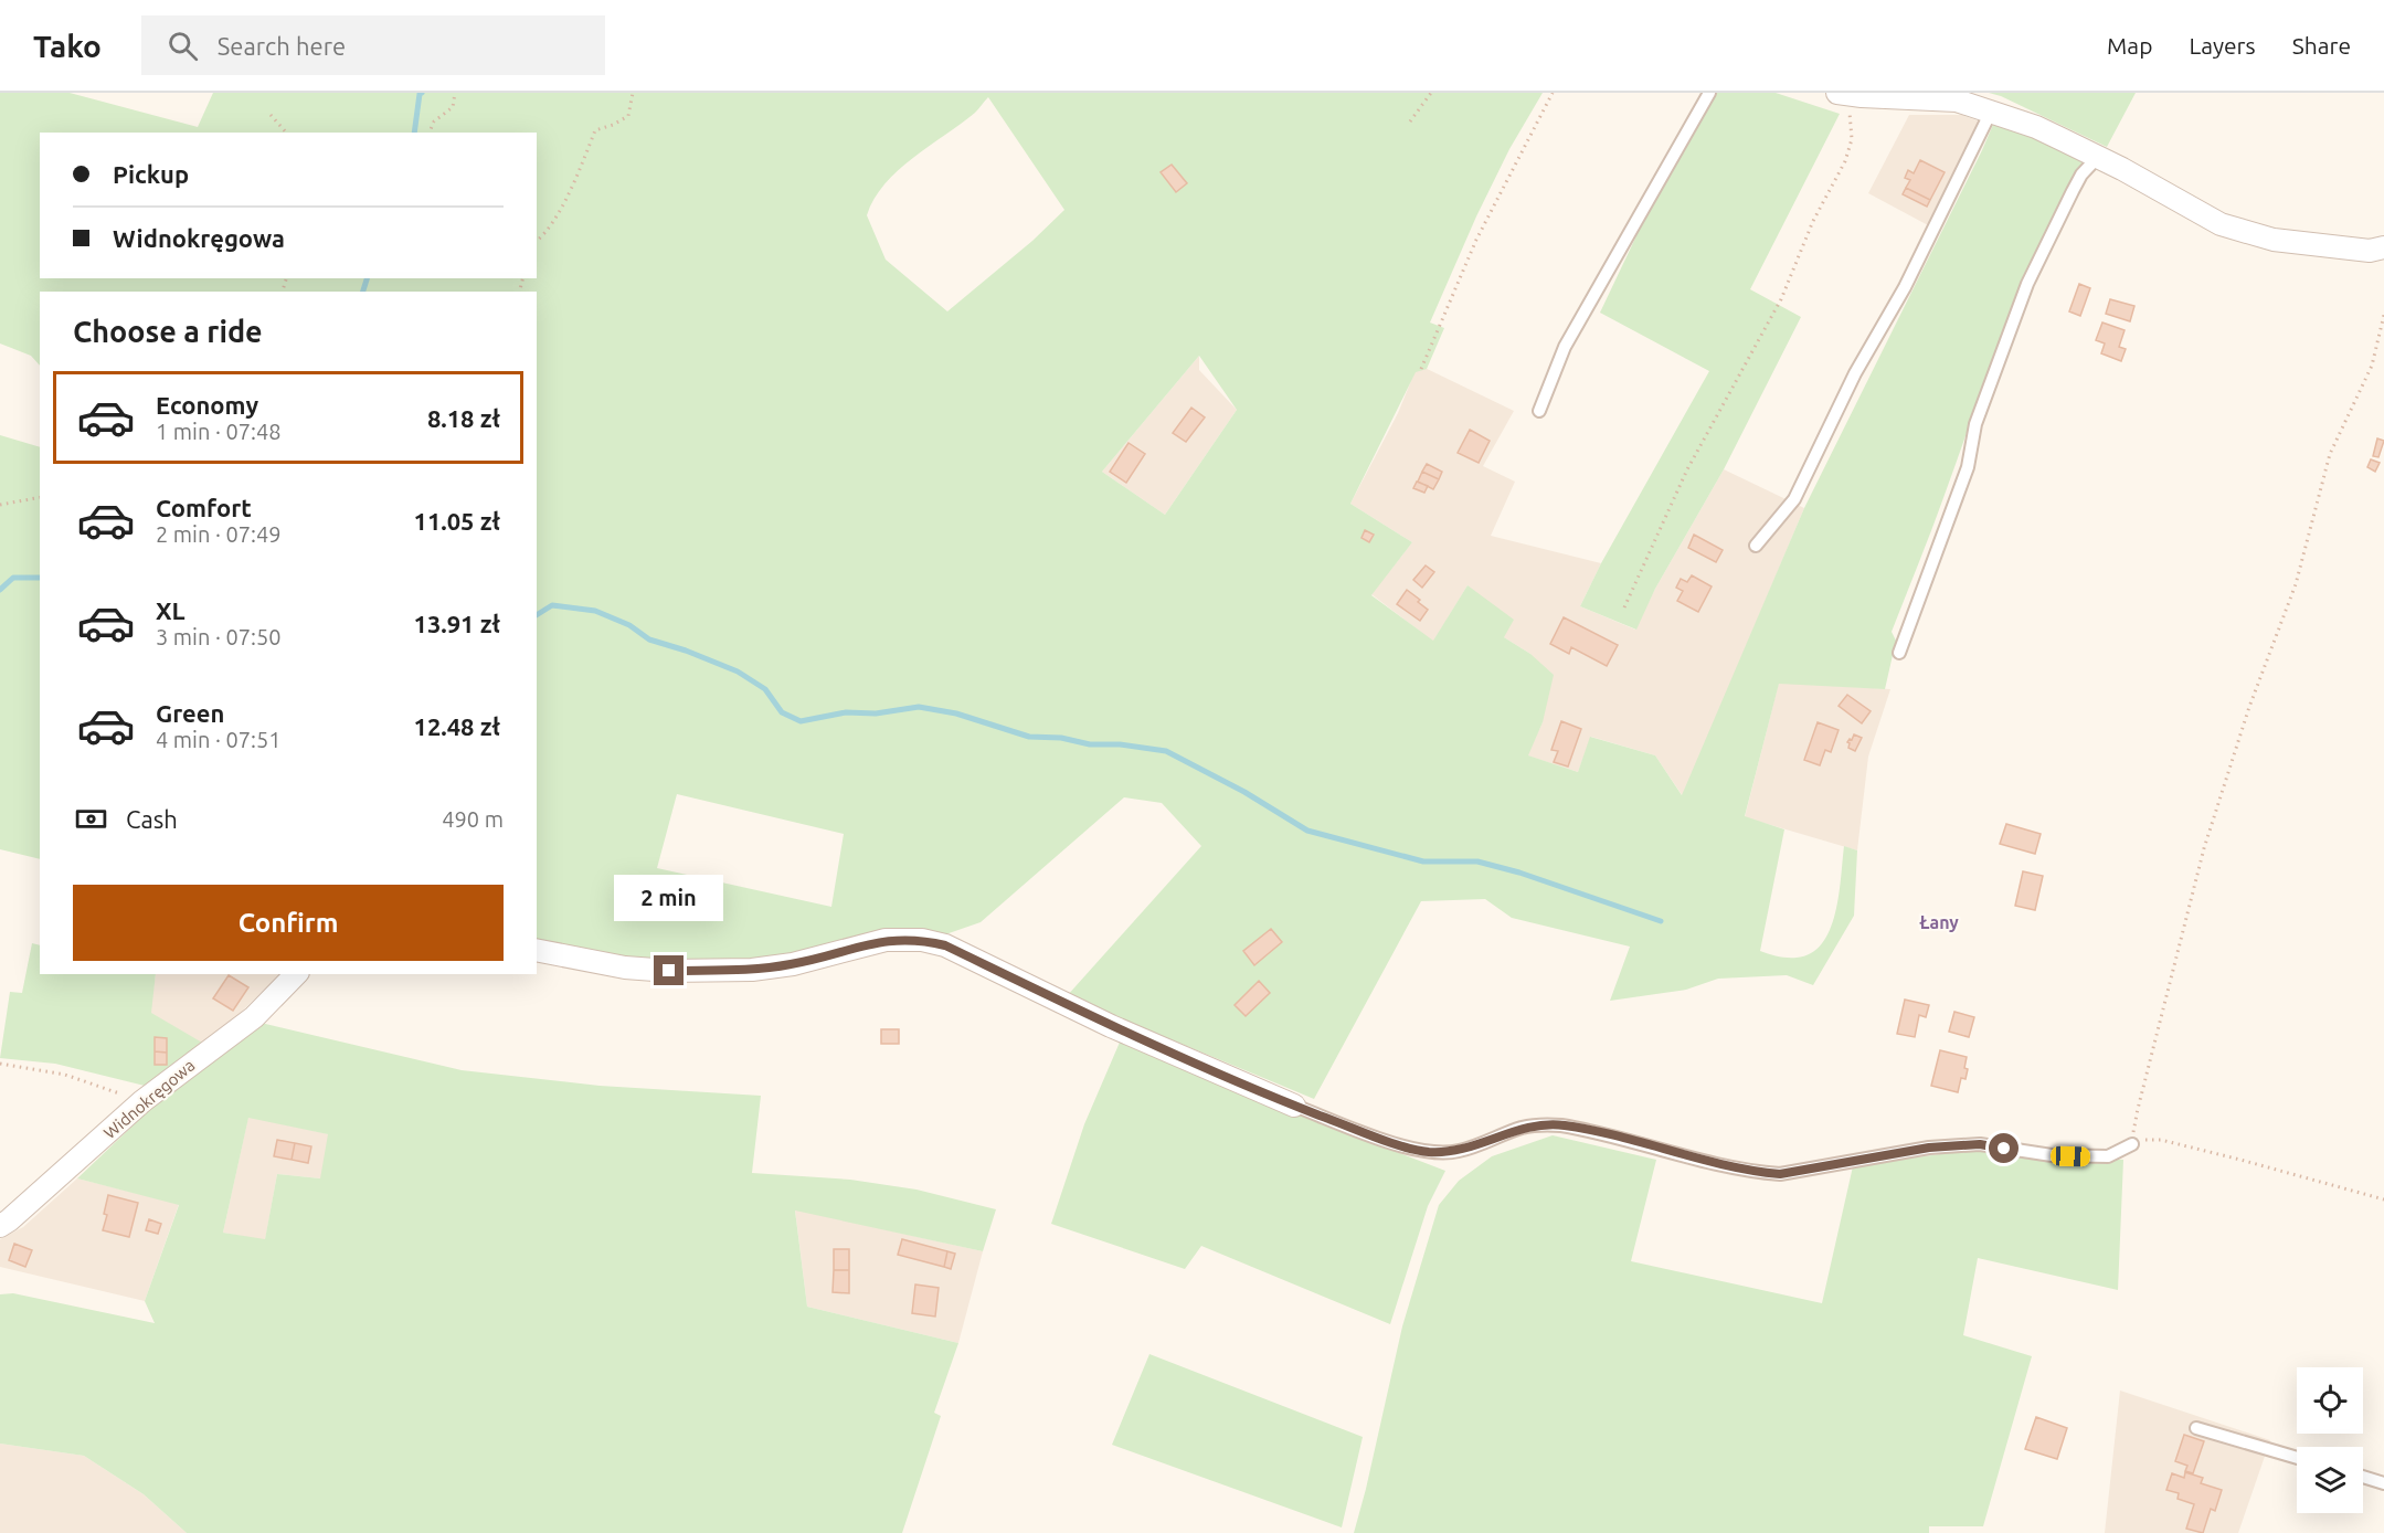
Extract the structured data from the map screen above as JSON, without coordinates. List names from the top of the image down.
{
  "streets": {
    "street": ["Widnokręgowa"]
  },
  "districts": ["Łany"],
  "page": {
    "header": "Tako",
    "search": "Search here",
    "nav": ["Map", "Layers", "Share"],
    "banner": ["Pickup", "Widnokręgowa"],
    "heading": "Choose a ride",
    "list": [
      {
        "name": "Economy",
        "note": "1 min · 07:48",
        "value": "8.18 zł"
      },
      {
        "name": "Comfort",
        "note": "2 min · 07:49",
        "value": "11.05 zł"
      },
      {
        "name": "XL",
        "note": "3 min · 07:50",
        "value": "13.91 zł"
      },
      {
        "name": "Green",
        "note": "4 min · 07:51",
        "value": "12.48 zł"
      }
    ],
    "pay": ["Cash", "490 m"],
    "buttons": "Confirm",
    "bubble": "2 min"
  }
}
